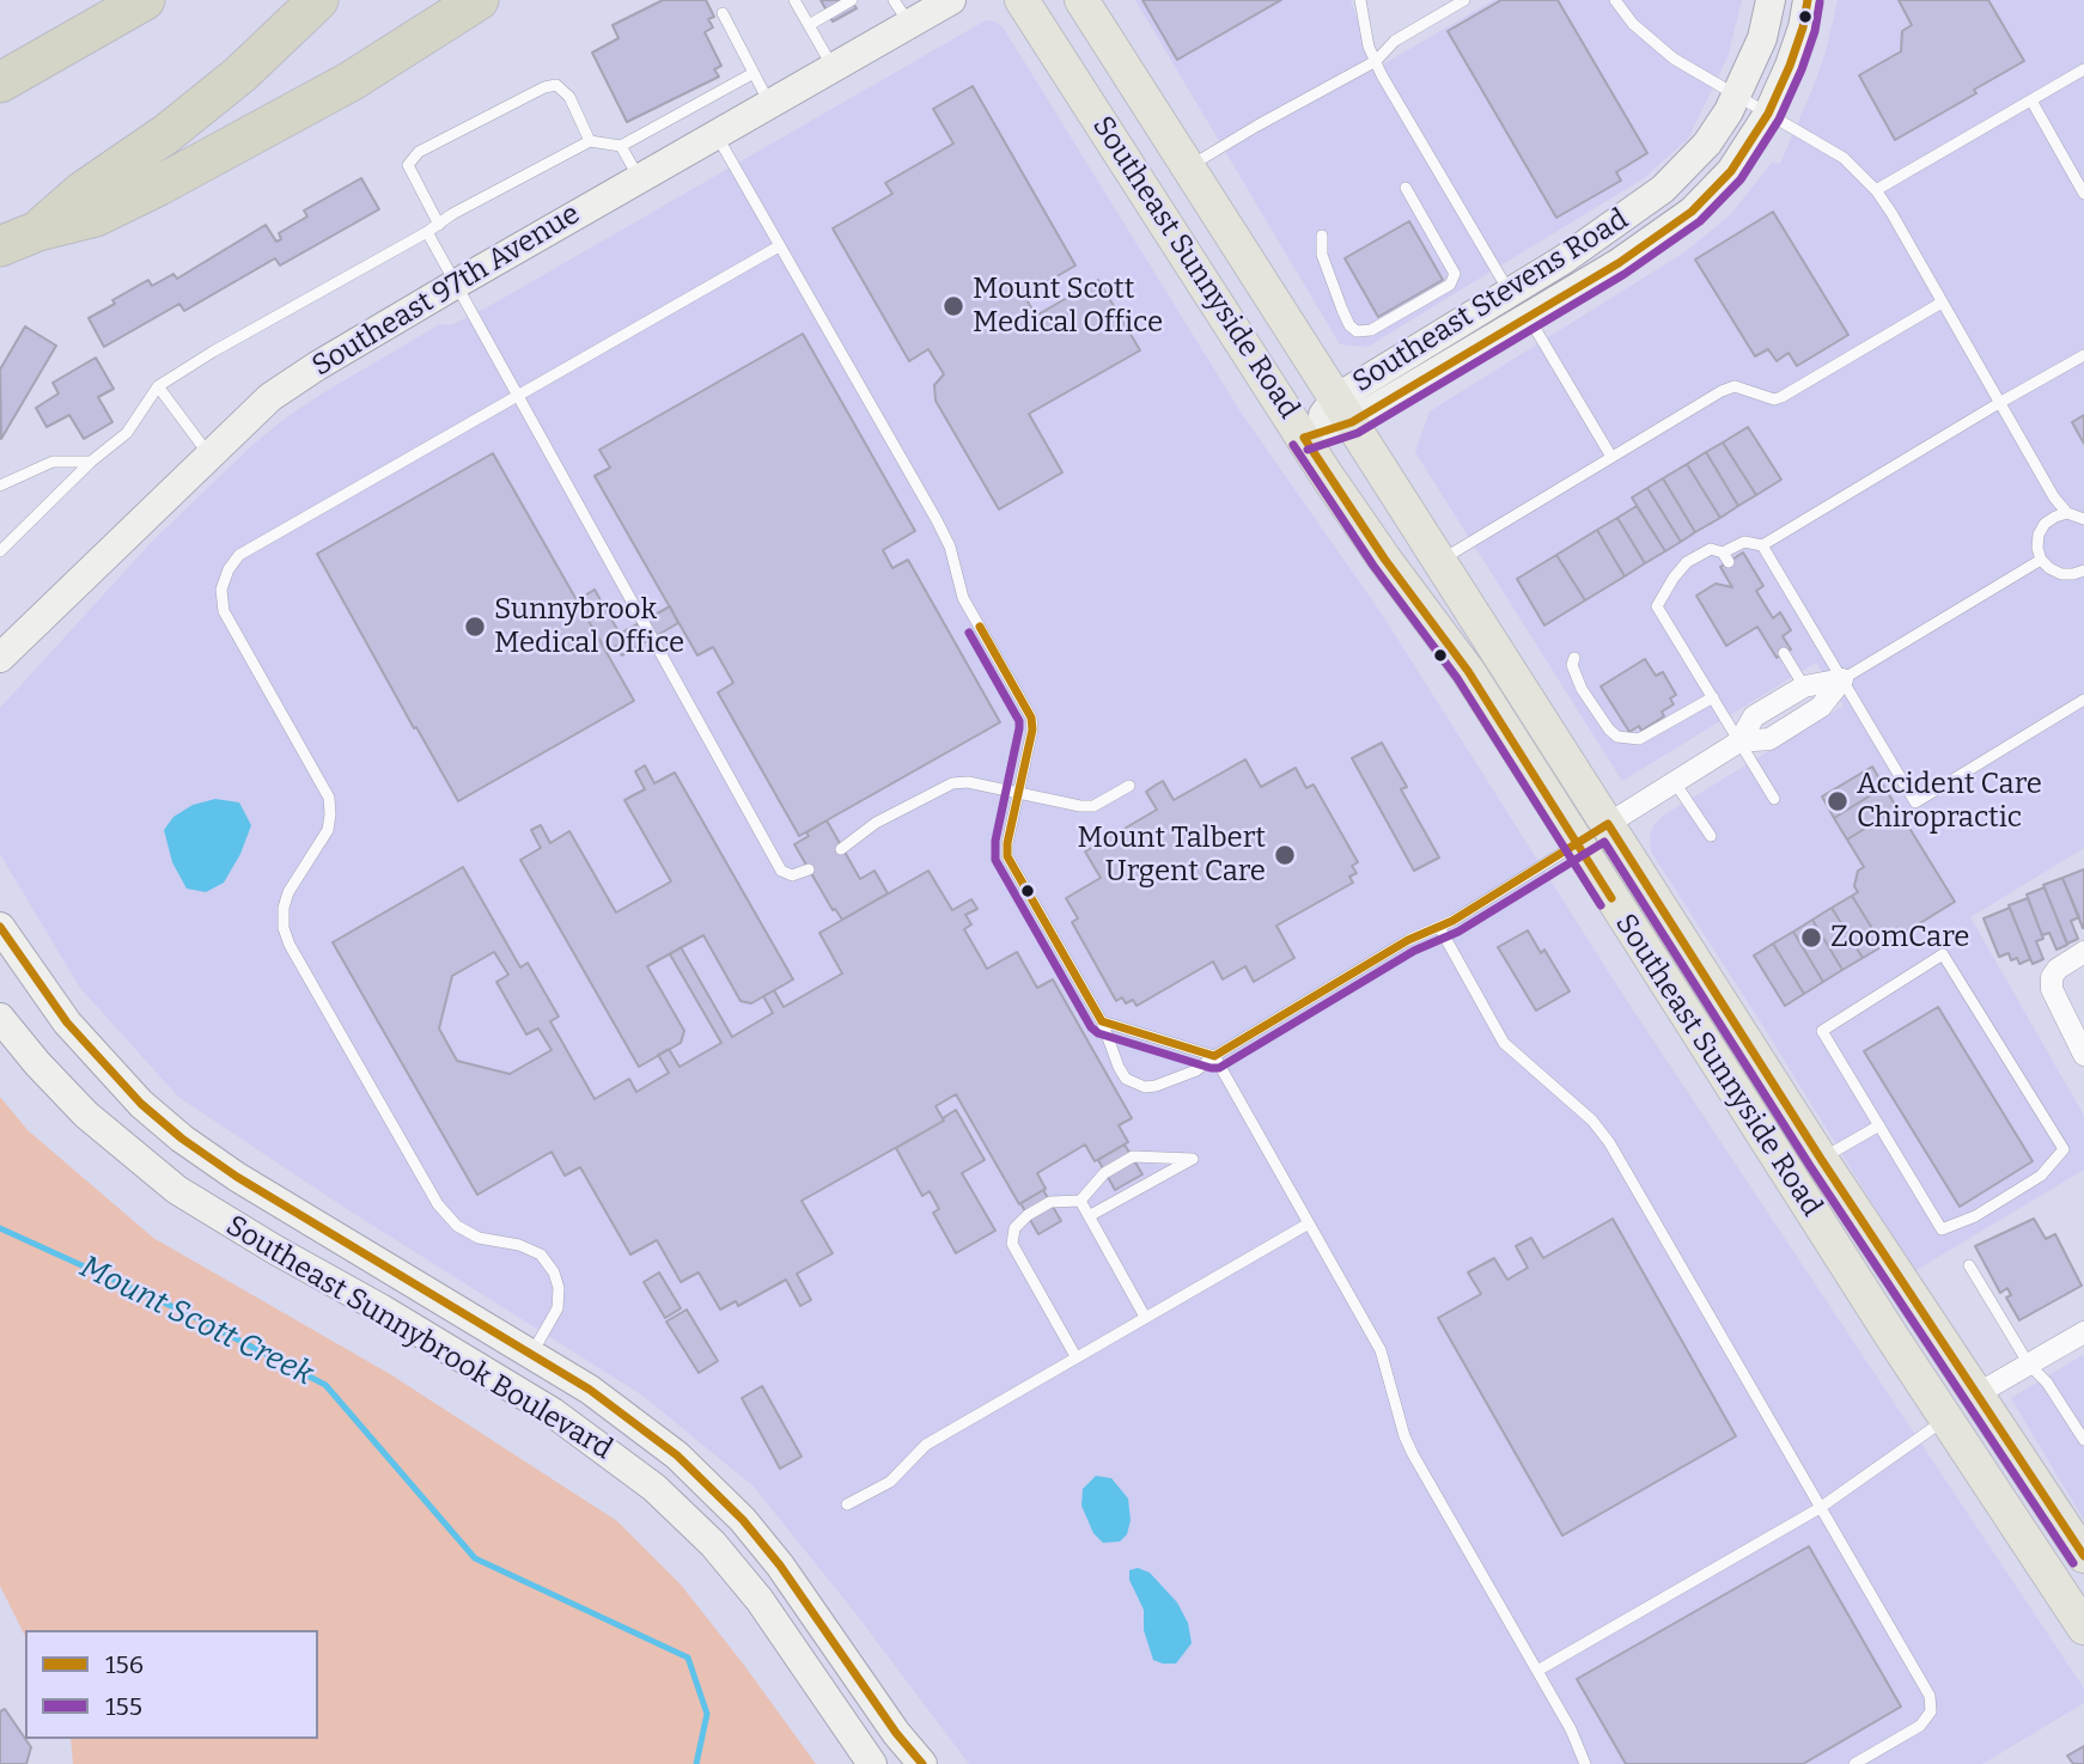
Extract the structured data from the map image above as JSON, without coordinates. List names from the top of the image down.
{
  "streets": {
    "main road": [
      "Southeast Sunnyside Road",
      "Southeast 97th Avenue",
      "Southeast Stevens Road",
      "Southeast Sunnybrook Boulevard"
    ]
  },
  "crossings": [
    ["Southeast Sunnyside Road", "Southeast Stevens Road"]
  ],
  "water": ["Mount Scott Creek"],
  "places": [
    "Mount Scott Medical Office",
    "Sunnybrook Medical Office",
    "Accident Care Chiropractic",
    "Mount Talbert Urgent Care",
    "ZoomCare"
  ],
  "lines": ["transit line 156", "transit line 155"],
  "legend": ["156", "155"]
}
